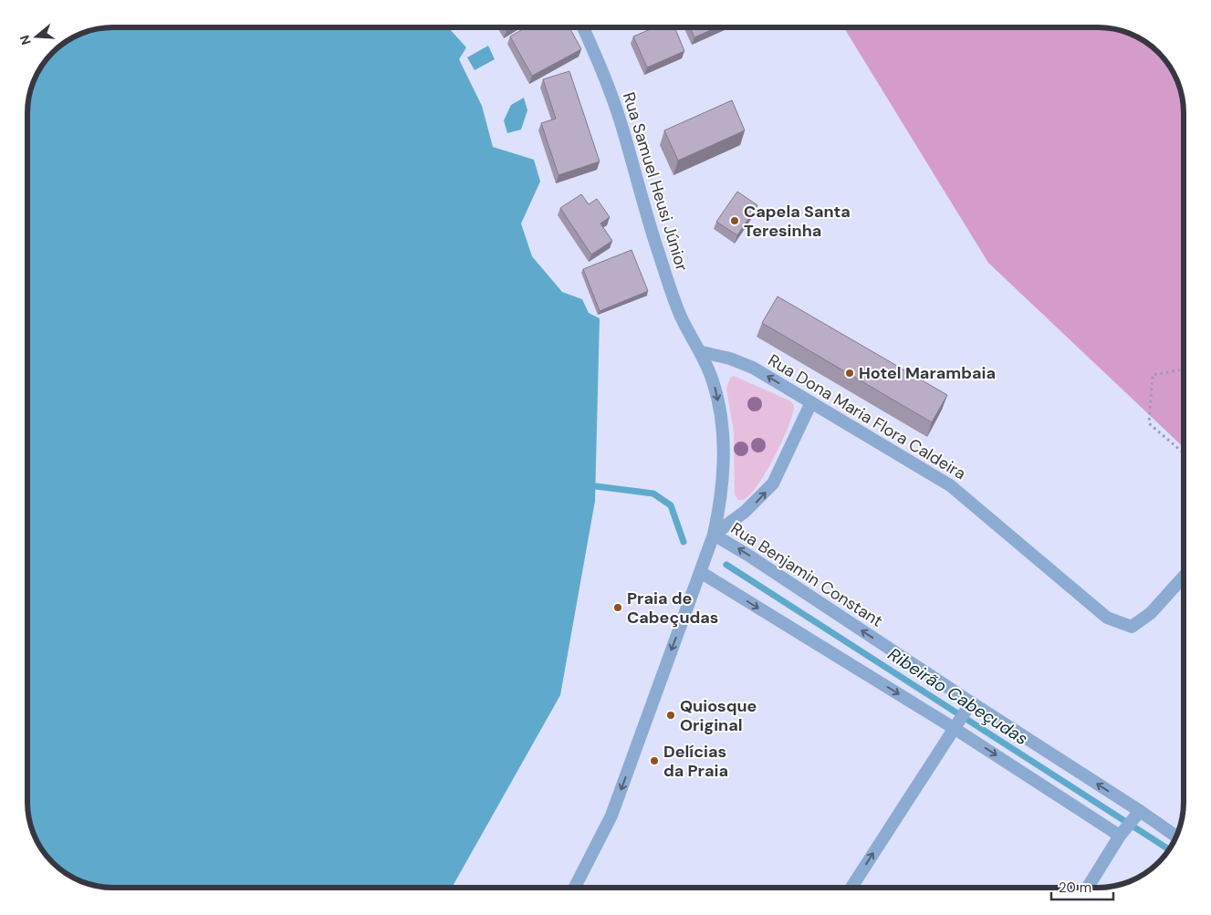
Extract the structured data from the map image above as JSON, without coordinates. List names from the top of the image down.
{
  "streets": {
    "street": ["Rua Samuel Heusi Júnior", "Rua Dona Maria Flora Caldeira", "Rua Benjamin Constant"]
  },
  "crossings": [
    ["Rua Samuel Heusi Júnior", "Rua Dona Maria Flora Caldeira"],
    ["Rua Samuel Heusi Júnior", "Rua Benjamin Constant"]
  ],
  "one_way": ["Rua Samuel Heusi Júnior"],
  "water": ["Ribeirão Cabeçudas"],
  "places": [
    "Capela Santa Teresinha",
    "Hotel Marambaia",
    "Praia de Cabeçudas",
    "Quiosque Original",
    "Delícias da Praia"
  ],
  "scale_bar": "20 m",
  "north": "left"
}
